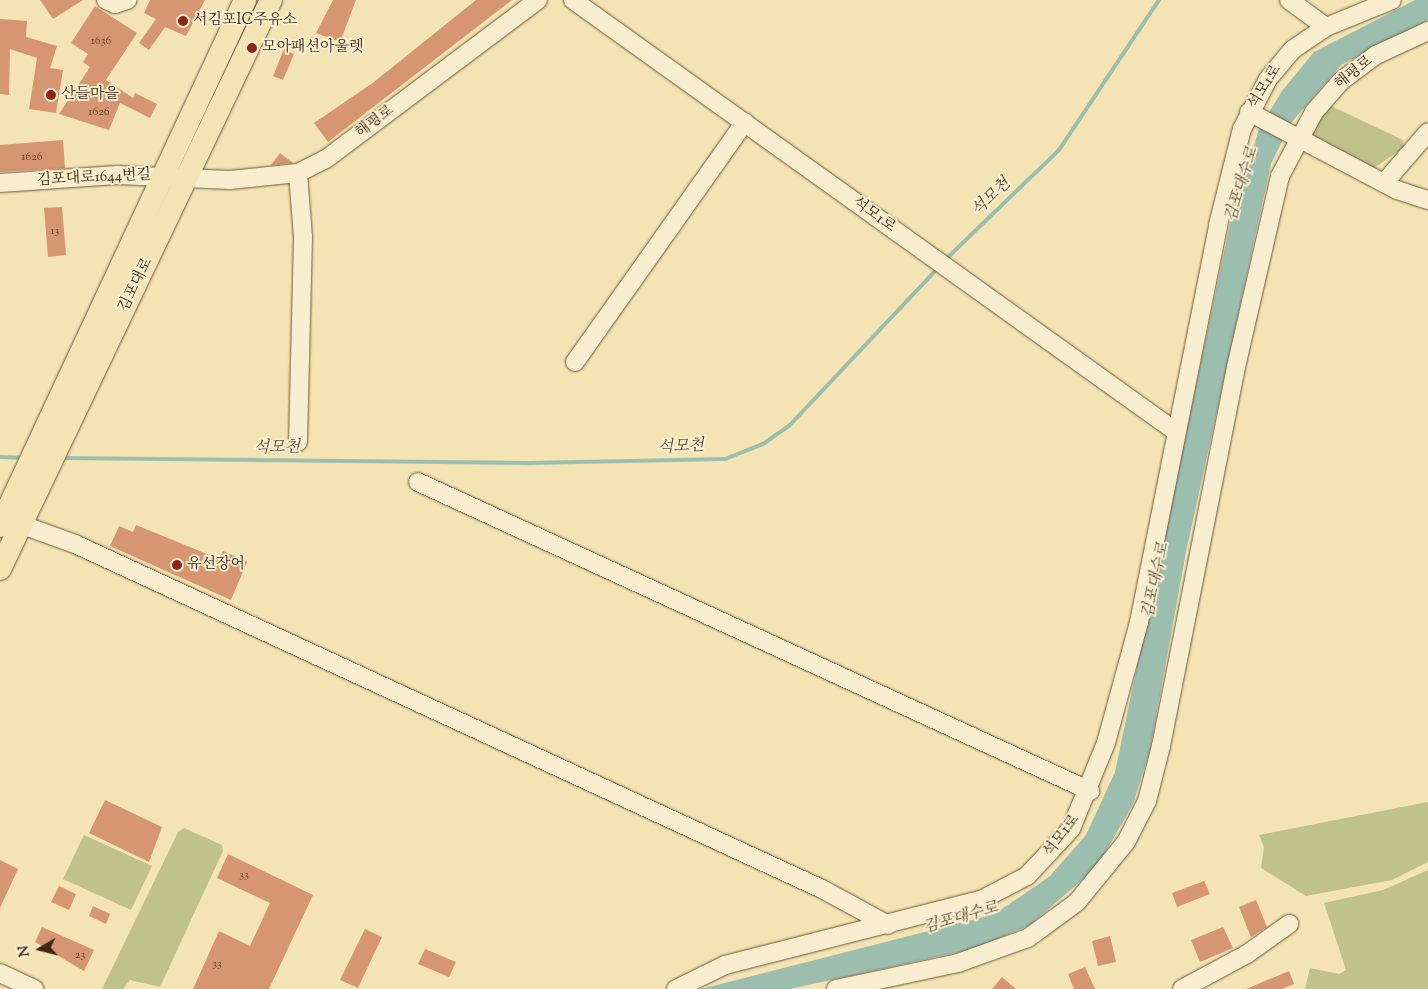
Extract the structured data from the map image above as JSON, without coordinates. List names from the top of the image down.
{
  "streets": {
    "main road": ["김포대로"],
    "lane": ["해평로", "석모1로", "김포대로1644번길"]
  },
  "crossings": [
    ["해평로", "김포대로1644번길"],
    ["해평로", "김포대로"],
    ["김포대로1644번길", "김포대로"]
  ],
  "water": ["김포대수로", "석모천"],
  "places": [
    "서김포IC주유소",
    "모아패션아울렛",
    "산들마을",
    "유선장어"
  ],
  "house_numbers": [
    "1636",
    "1626",
    "1626",
    "13",
    "33",
    "23",
    "33"
  ],
  "north": "left"
}
